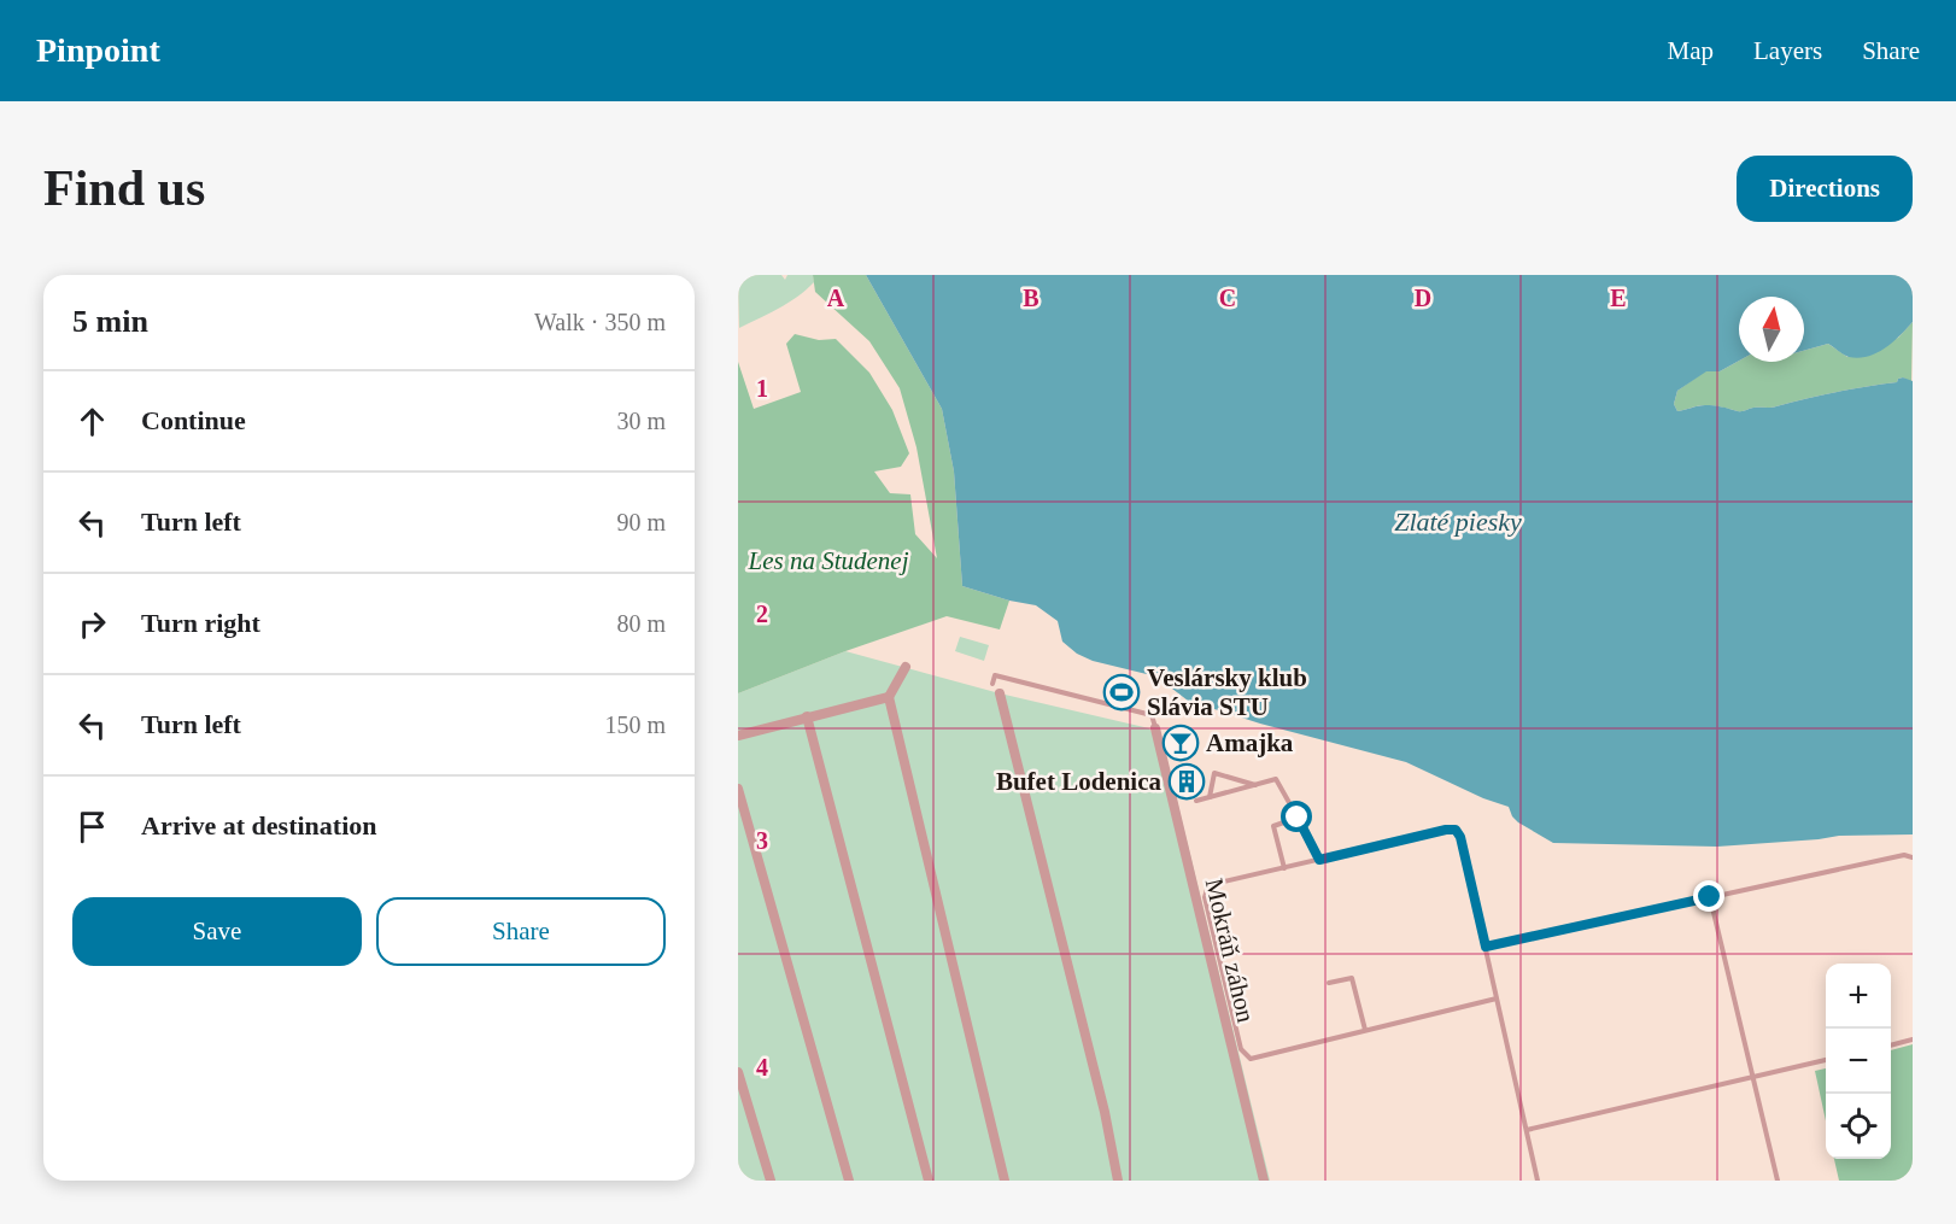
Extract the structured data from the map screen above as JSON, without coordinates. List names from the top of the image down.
{
  "streets": {
    "street": ["Mokráň záhon"]
  },
  "water": ["Zlaté piesky"],
  "parks": ["Les na Studenej"],
  "places": {
    "sports": ["Veslársky klub Slávia STU"],
    "bar": ["Amajka"],
    "building": ["Bufet Lodenica"]
  },
  "north": "top",
  "page": {
    "header": "Pinpoint",
    "nav": ["Map", "Layers", "Share"],
    "buttons": [
      "Directions",
      ["Save", "Share"]
    ],
    "title": "Find us",
    "heading": ["5 min", "Walk · 350 m"],
    "list": [
      ["Continue", "30 m"],
      ["Turn left", "90 m"],
      ["Turn right", "80 m"],
      ["Turn left", "150 m"],
      "Arrive at destination"
    ],
    "map_buttons": ["+", "−"]
  },
  "grid": {
    "columns": [
      "A",
      "B",
      "C",
      "D",
      "E"
    ],
    "rows": [
      "1",
      "2",
      "3",
      "4"
    ]
  }
}
